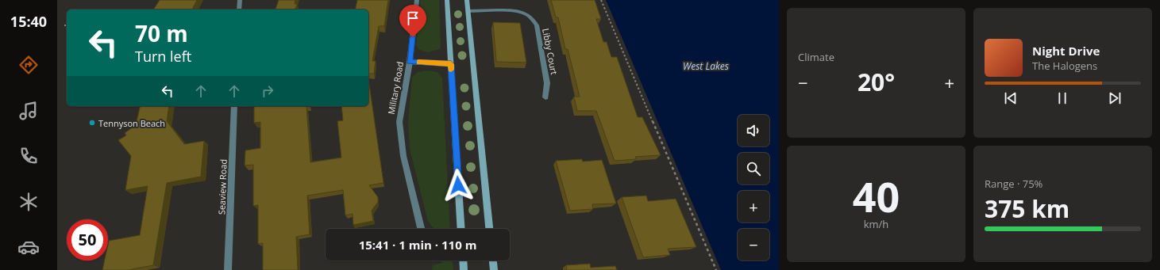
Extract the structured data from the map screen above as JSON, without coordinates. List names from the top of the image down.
{
  "streets": {
    "street": ["Libby Court", "Military Road", "Seaview Road"]
  },
  "water": ["West Lakes"],
  "places": ["Tennyson Beach"],
  "page": {
    "tabs": "15:40",
    "tile": [
      "Climate",
      ["40", "km/h"],
      ["Range · 75%", "375 km"]
    ],
    "turn": ["70 m", "Turn left"],
    "song": ["Night Drive", "The Halogens"],
    "heat": ["−", "20°", "+"],
    "map_buttons": ["+", "−"],
    "limit": "50",
    "trip": "15:41 · 1 min · 110 m"
  }
}
